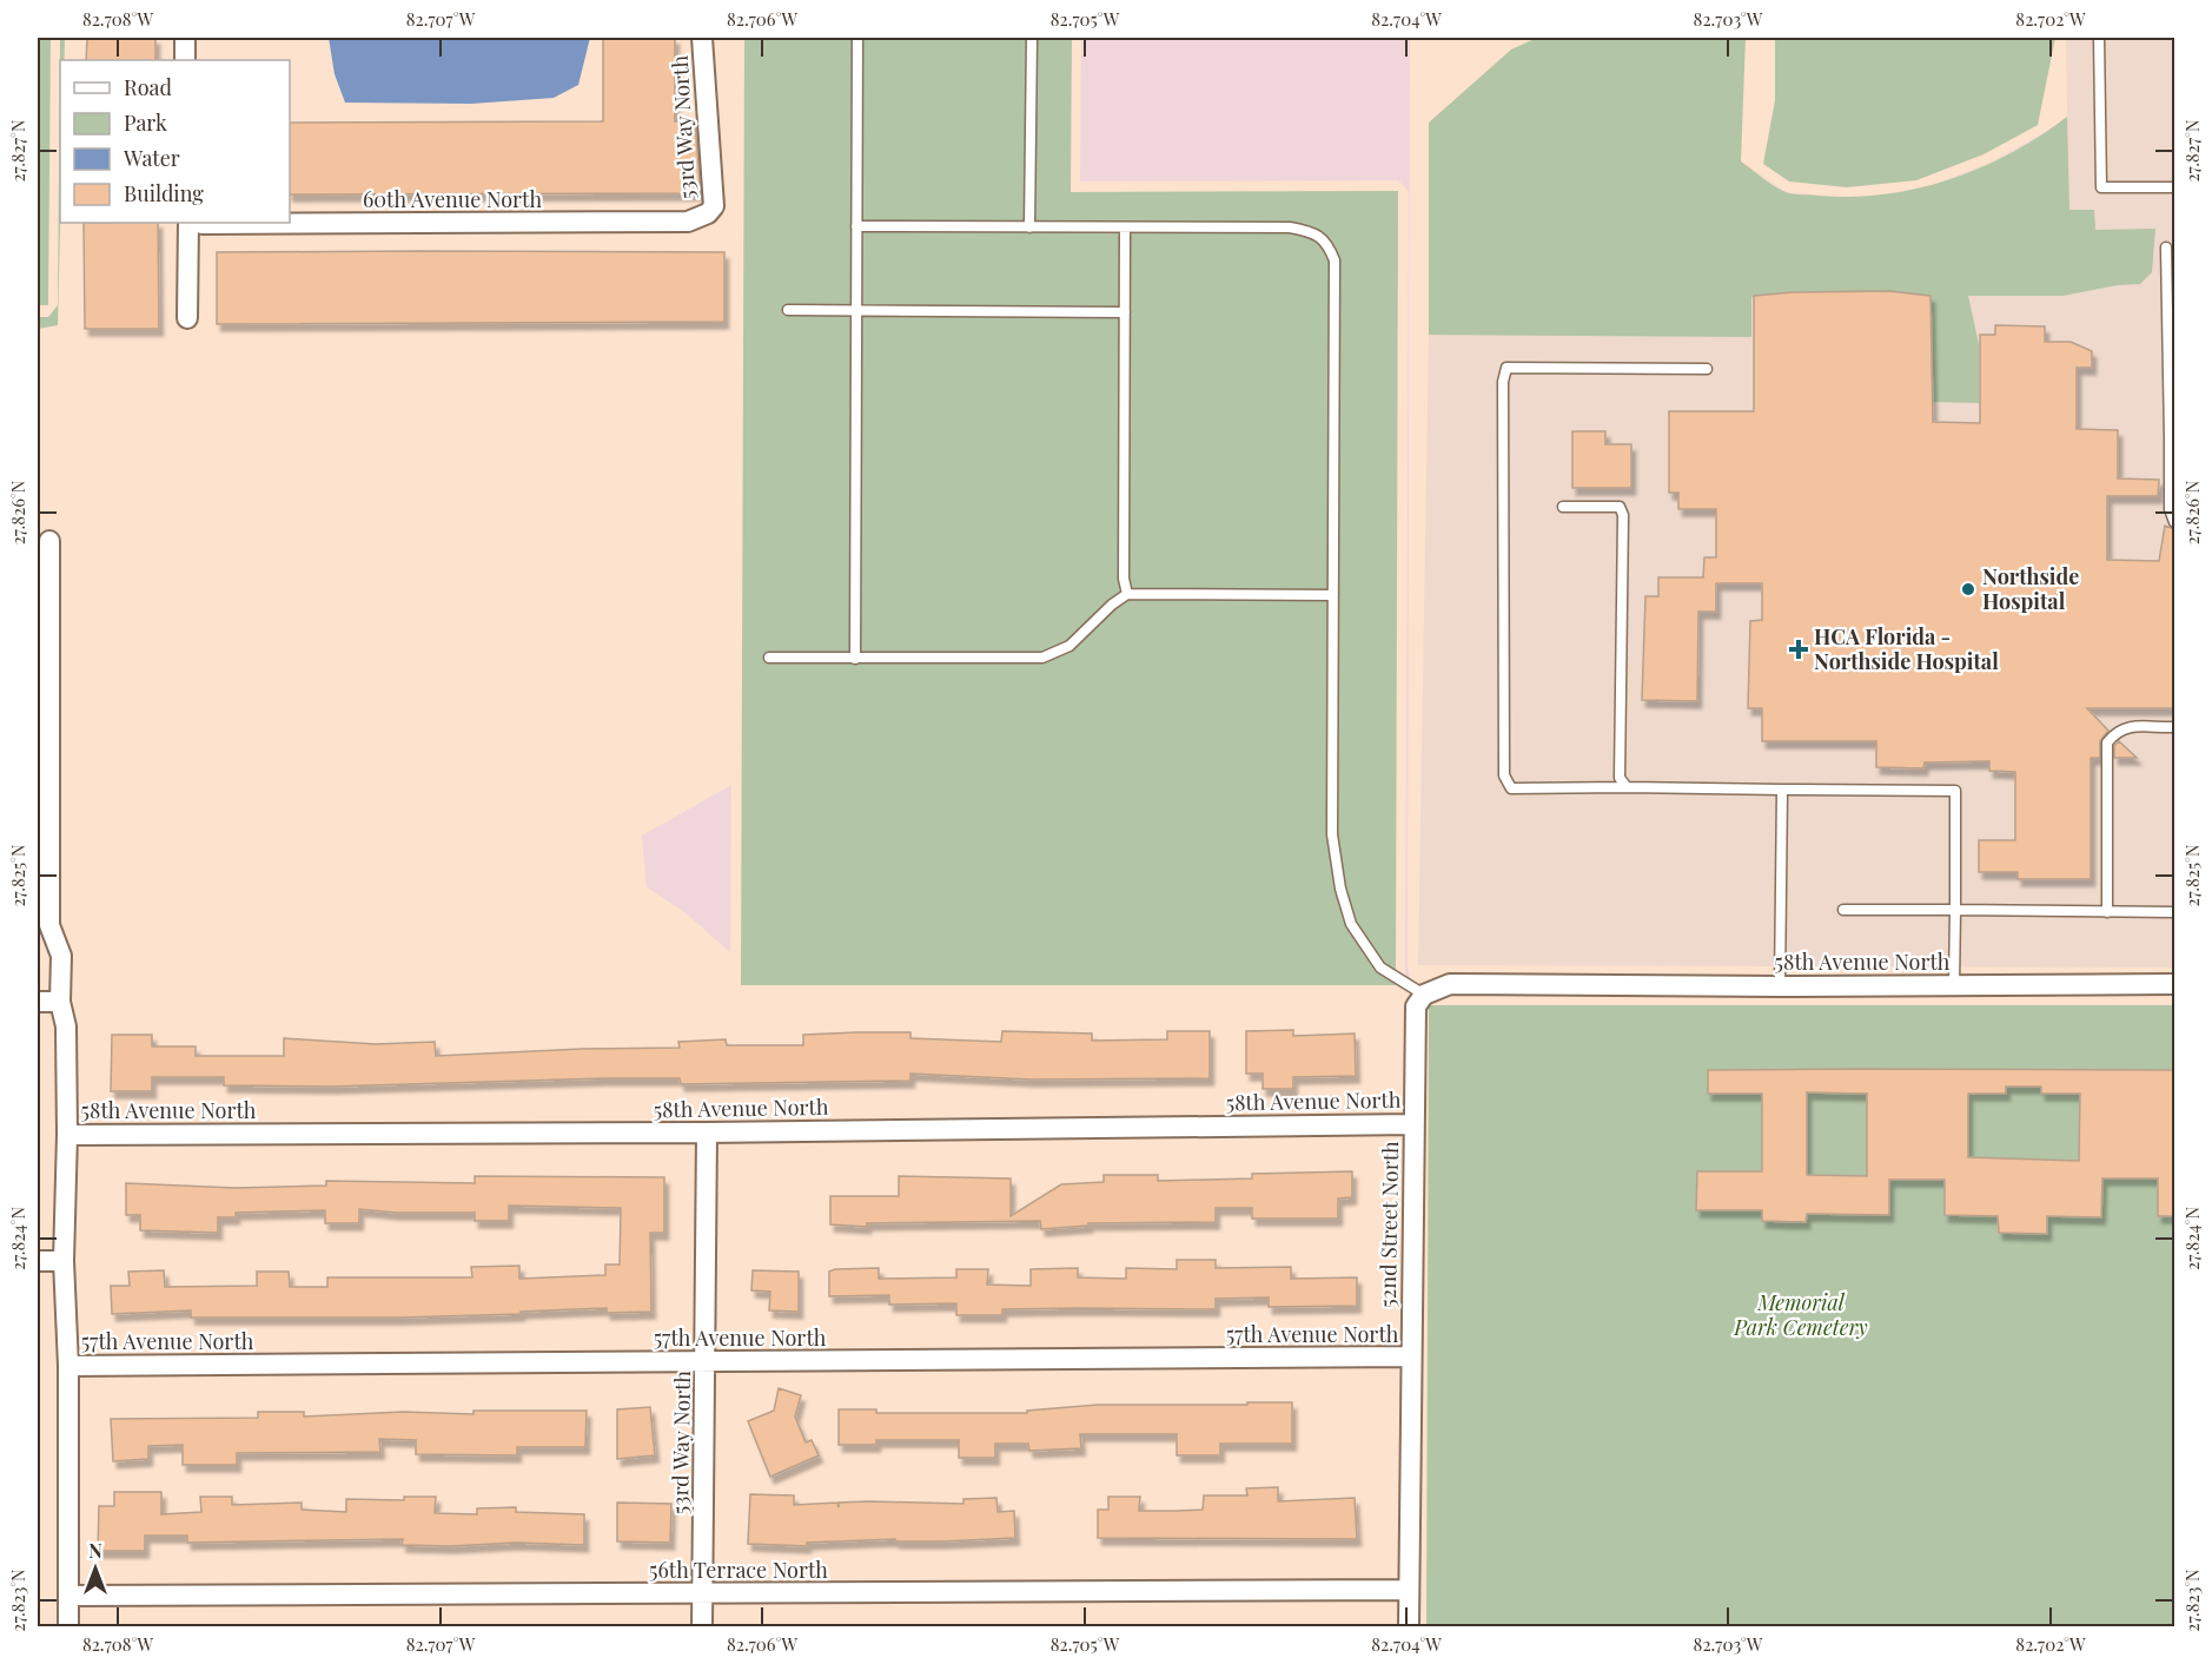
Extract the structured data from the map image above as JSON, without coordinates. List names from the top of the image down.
{
  "streets": {
    "street": [
      "53rd Way North",
      "60th Avenue North",
      "58th Avenue North",
      "52nd Street North",
      "57th Avenue North",
      "56th Terrace North"
    ]
  },
  "crossings": [
    ["53rd Way North", "60th Avenue North"],
    ["53rd Way North", "58th Avenue North"],
    ["53rd Way North", "57th Avenue North"],
    ["53rd Way North", "56th Terrace North"],
    ["58th Avenue North", "52nd Street North"],
    ["52nd Street North", "57th Avenue North"],
    ["52nd Street North", "56th Terrace North"]
  ],
  "parks": ["Memorial Park Cemetery"],
  "places": {
    "other": ["Northside Hospital"],
    "health": ["HCA Florida - Northside Hospital"]
  },
  "legend": [
    "Road",
    "Park",
    "Water",
    "Building"
  ],
  "north": "top",
  "coordinates": [
    "82.708°W",
    "82.707°W",
    "82.706°W",
    "82.705°W",
    "82.704°W",
    "82.703°W",
    "82.702°W",
    "27.827°N",
    "27.826°N",
    "27.825°N",
    "27.824°N",
    "27.823°N"
  ]
}
